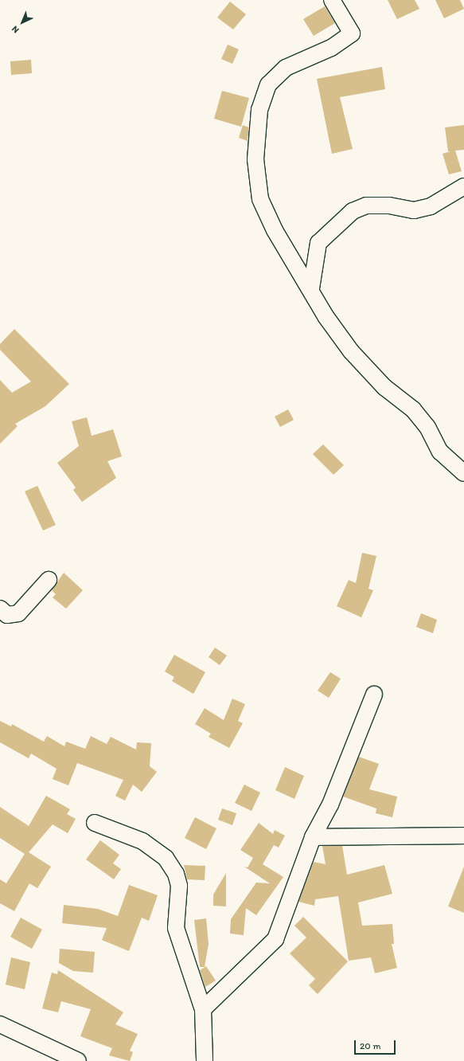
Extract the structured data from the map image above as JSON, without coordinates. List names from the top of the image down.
{
  "scale_bar": "20 m",
  "north": "bottom left"
}
